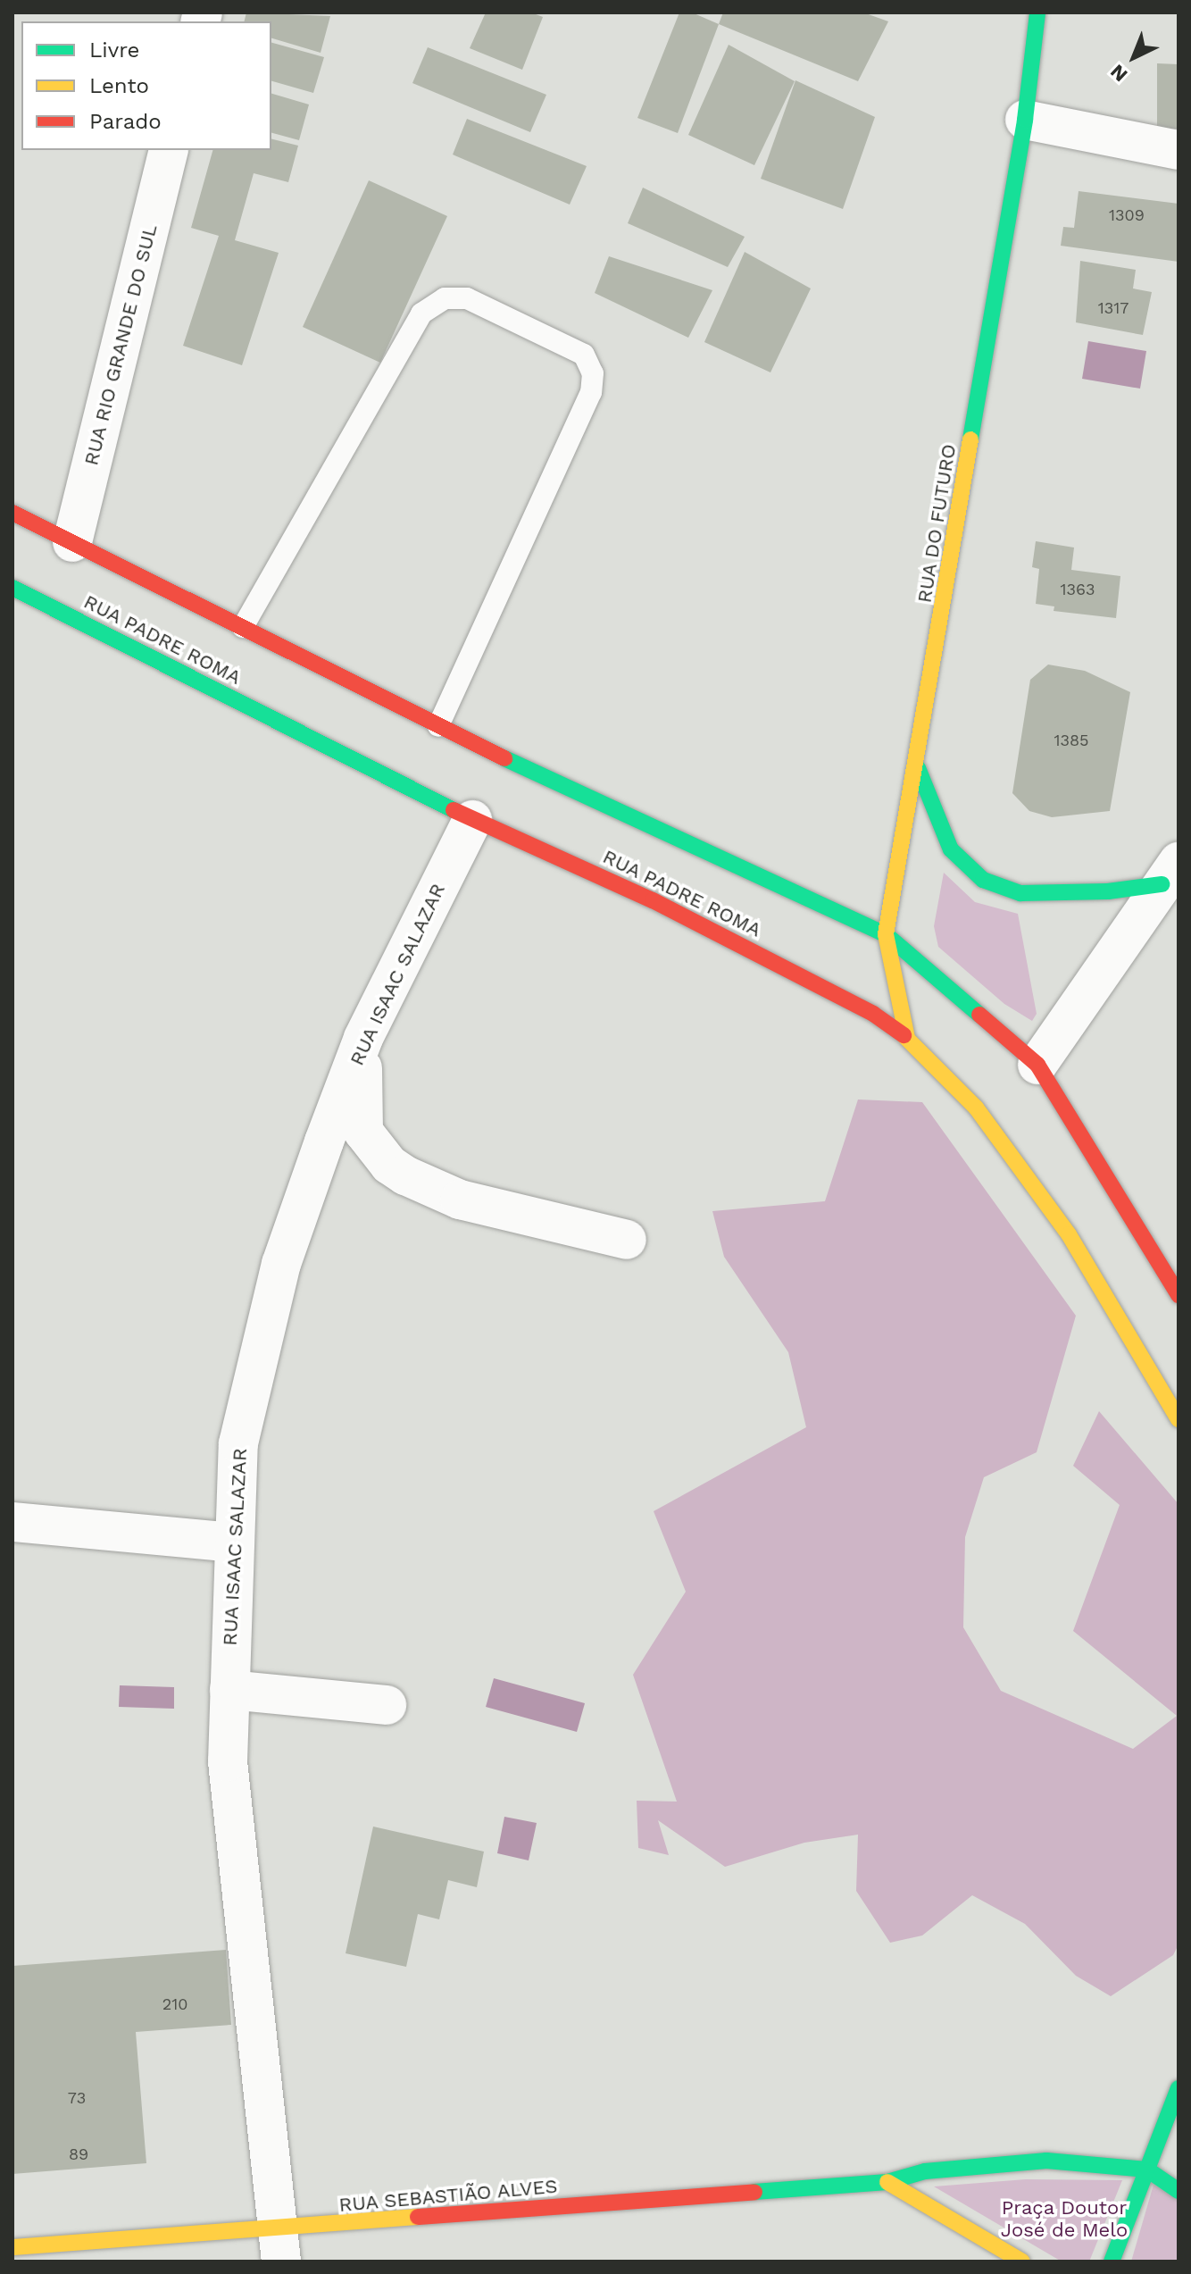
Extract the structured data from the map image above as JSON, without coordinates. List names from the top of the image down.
{
  "streets": {
    "main road": ["RUA DO FUTURO", "RUA PADRE ROMA", "RUA SEBASTIÃO ALVES"],
    "street": ["RUA RIO GRANDE DO SUL", "RUA ISAAC SALAZAR"]
  },
  "crossings": [
    ["RUA DO FUTURO", "RUA PADRE ROMA"],
    ["RUA PADRE ROMA", "RUA ISAAC SALAZAR"],
    ["RUA ISAAC SALAZAR", "RUA SEBASTIÃO ALVES"]
  ],
  "parks": ["Praça Doutor José de Melo"],
  "house_numbers": [
    "1309",
    "1317",
    "1363",
    "1385",
    "210",
    "73",
    "89"
  ],
  "legend": ["Livre", "Lento", "Parado"],
  "north": "bottom left"
}
